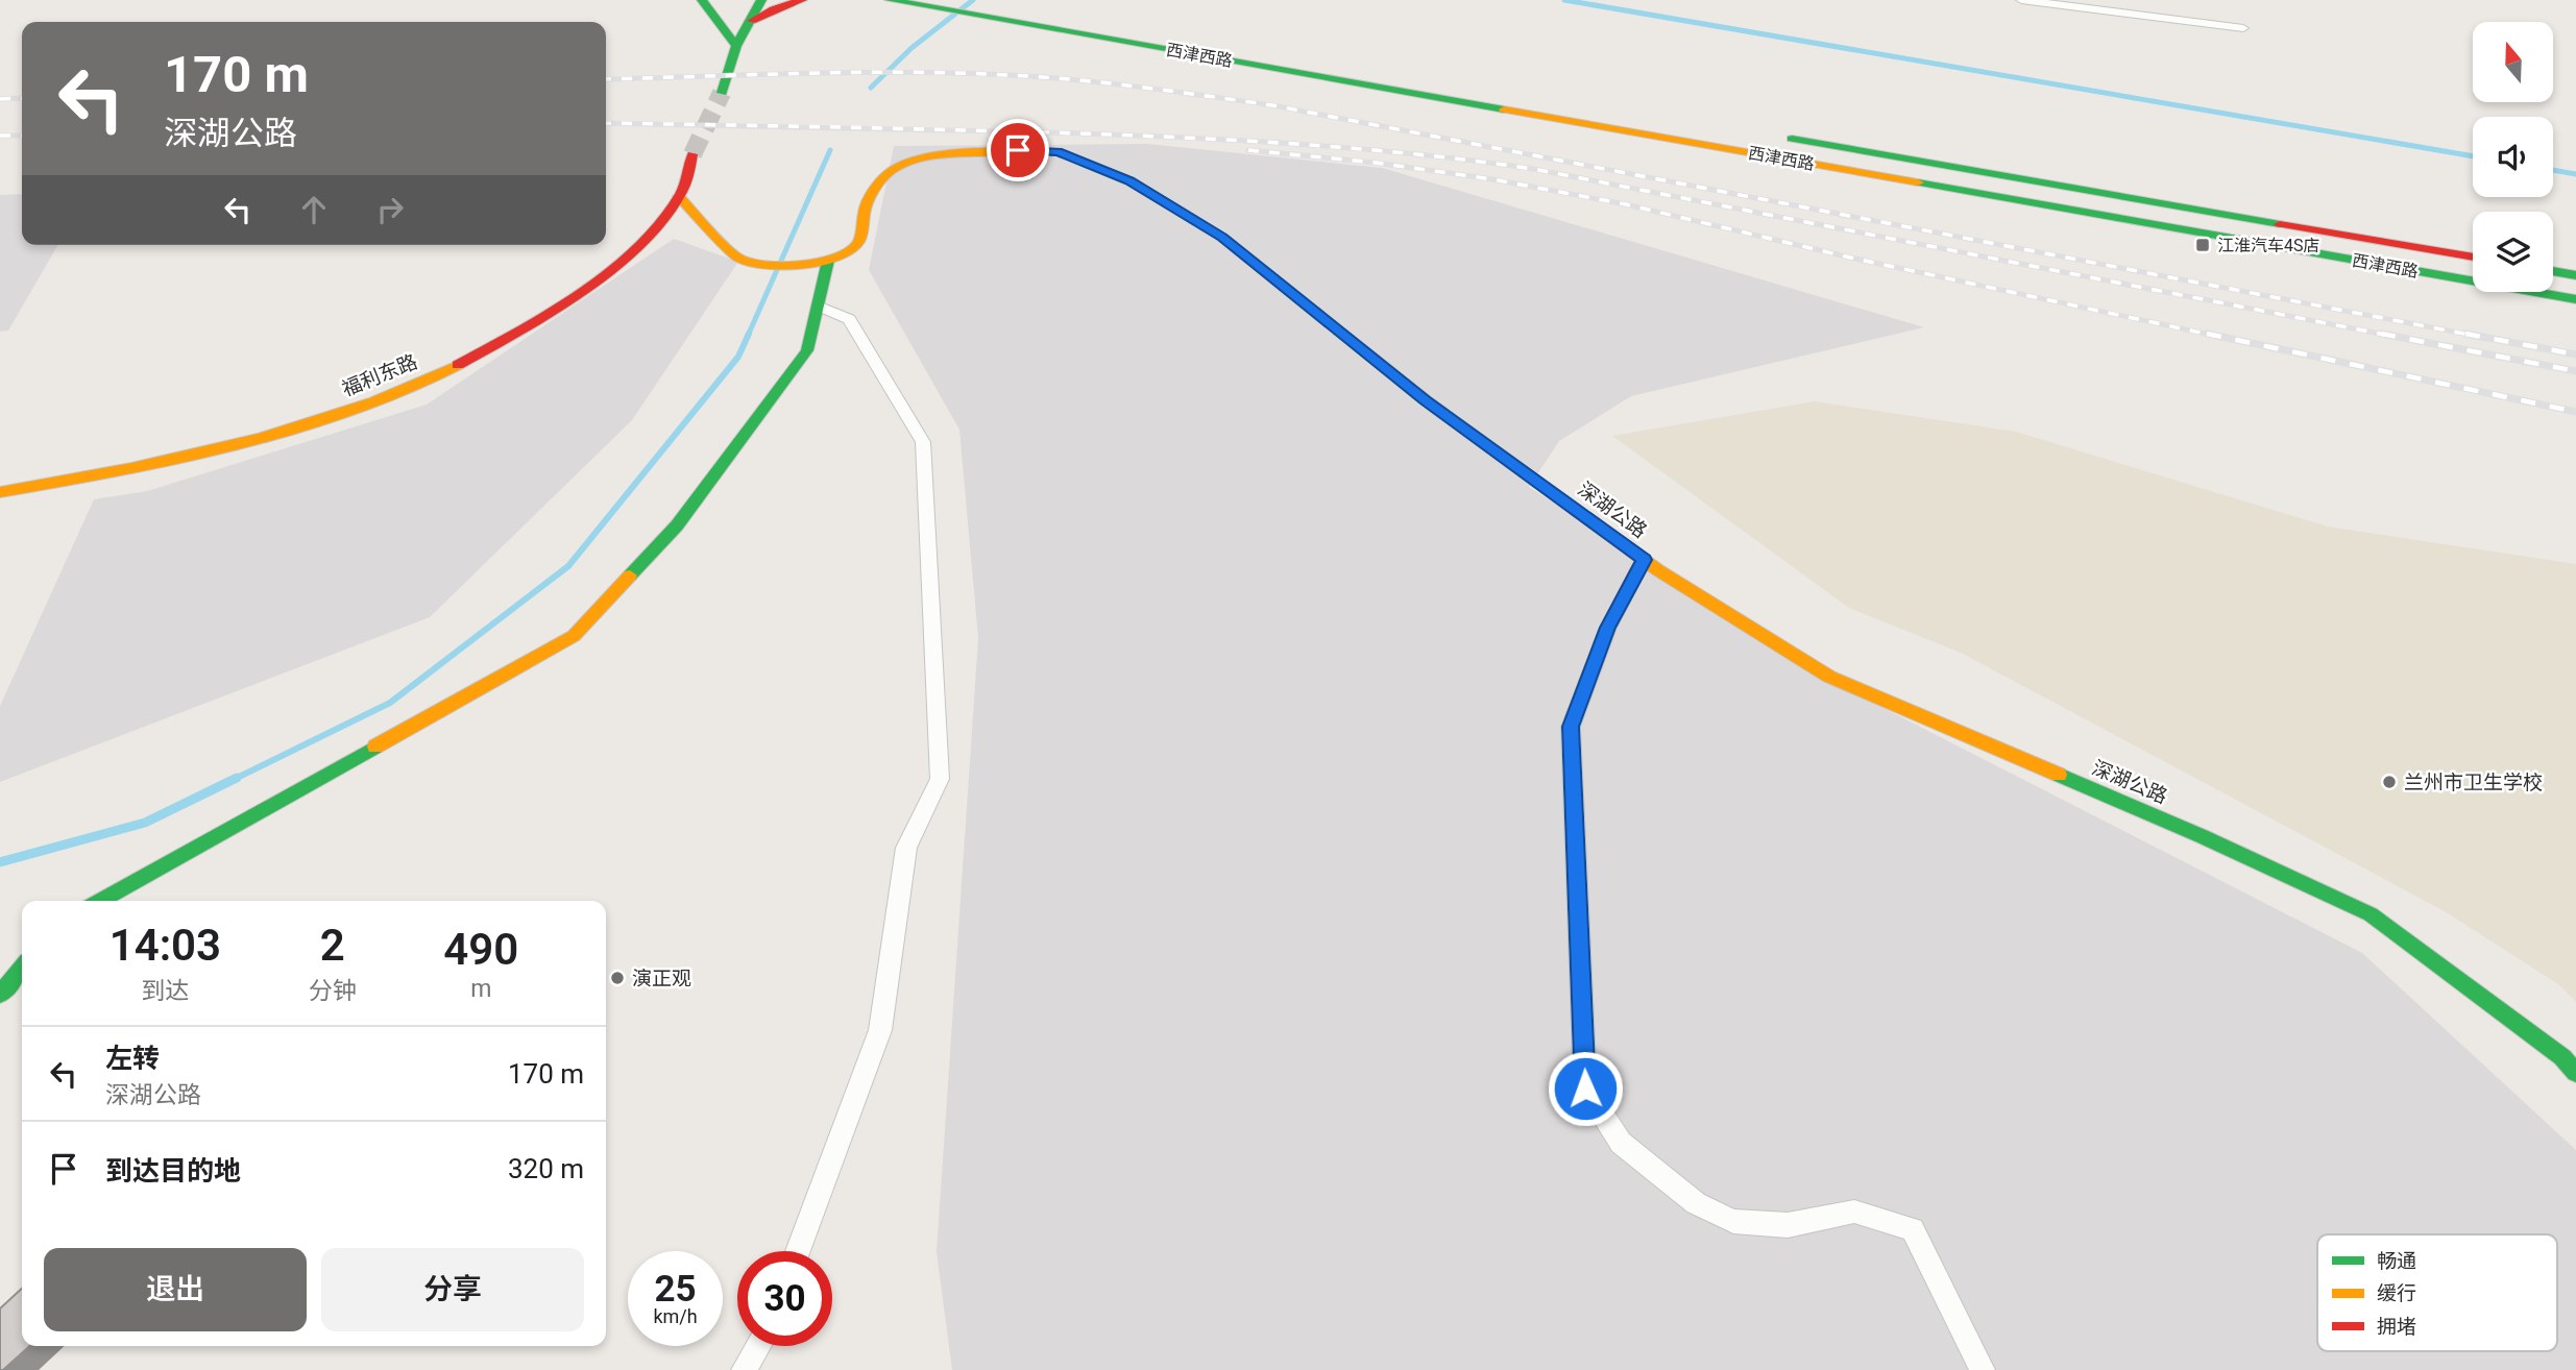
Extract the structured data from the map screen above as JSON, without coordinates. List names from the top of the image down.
{
  "streets": {
    "main road": ["西津西路", "福利东路", "深湖公路"]
  },
  "crossings": [
    ["福利东路", "深湖公路"]
  ],
  "places": {
    "transit": ["江淮汽车4S店"],
    "other": ["兰州市卫生学校", "演正观"]
  },
  "legend": ["畅通", "缓行", "拥堵"],
  "north": "top",
  "page": {
    "turn": ["170 m", "深湖公路"],
    "eta": [
      "14:03",
      "到达",
      "2",
      "分钟",
      "490",
      "m"
    ],
    "list": [
      {
        "name": "左转",
        "note": "深湖公路",
        "value": "170 m"
      },
      {
        "name": "到达目的地",
        "value": "320 m"
      }
    ],
    "buttons": ["退出", "分享"],
    "speed": "25 km/h",
    "limit": "30"
  }
}
